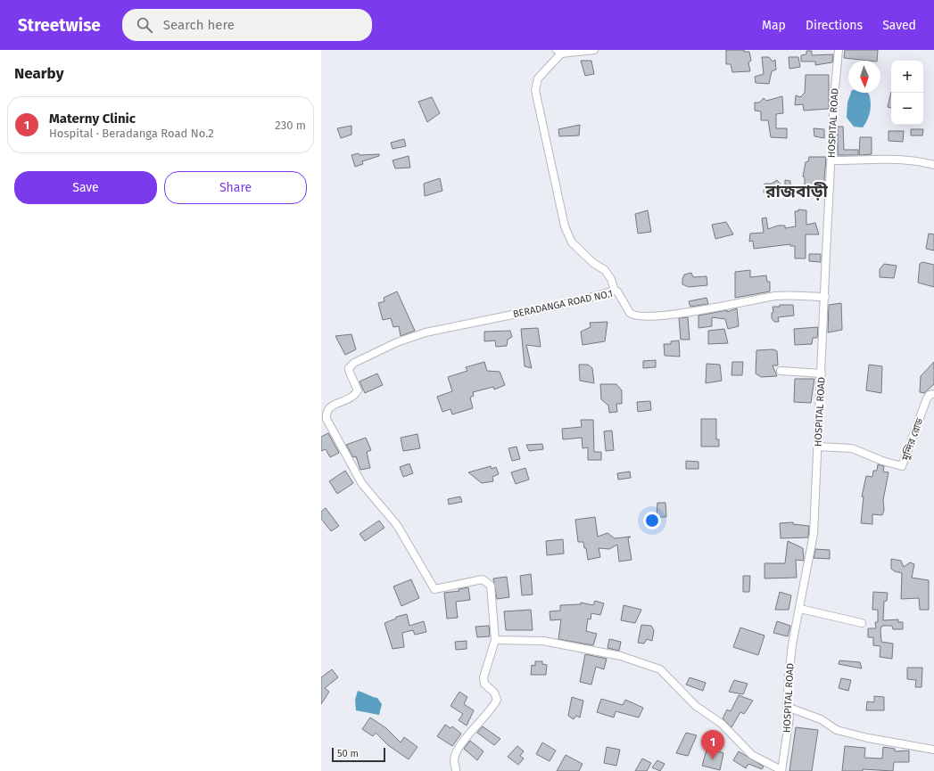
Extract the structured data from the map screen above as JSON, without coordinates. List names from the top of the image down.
{
  "streets": {
    "street": ["HOSPITAL ROAD", "BERADANGA ROAD NO.1", "মুন্দির রোড"]
  },
  "crossings": [
    ["HOSPITAL ROAD", "BERADANGA ROAD NO.1"],
    ["HOSPITAL ROAD", "মুন্দির রোড"]
  ],
  "districts": ["রাজবাড়ী"],
  "scale_bar": "50 m",
  "north": "bottom",
  "page": {
    "header": "Streetwise",
    "search": "Search here",
    "nav": ["Map", "Directions", "Saved"],
    "heading": "Nearby",
    "map_buttons": ["+", "−"],
    "list": [
      {
        "mark": "1",
        "name": "Materny Clinic",
        "note": "Hospital · Beradanga Road No.2",
        "value": "230 m"
      }
    ],
    "buttons": ["Save", "Share"],
    "pins": "1",
    "scale": "50 m"
  }
}
